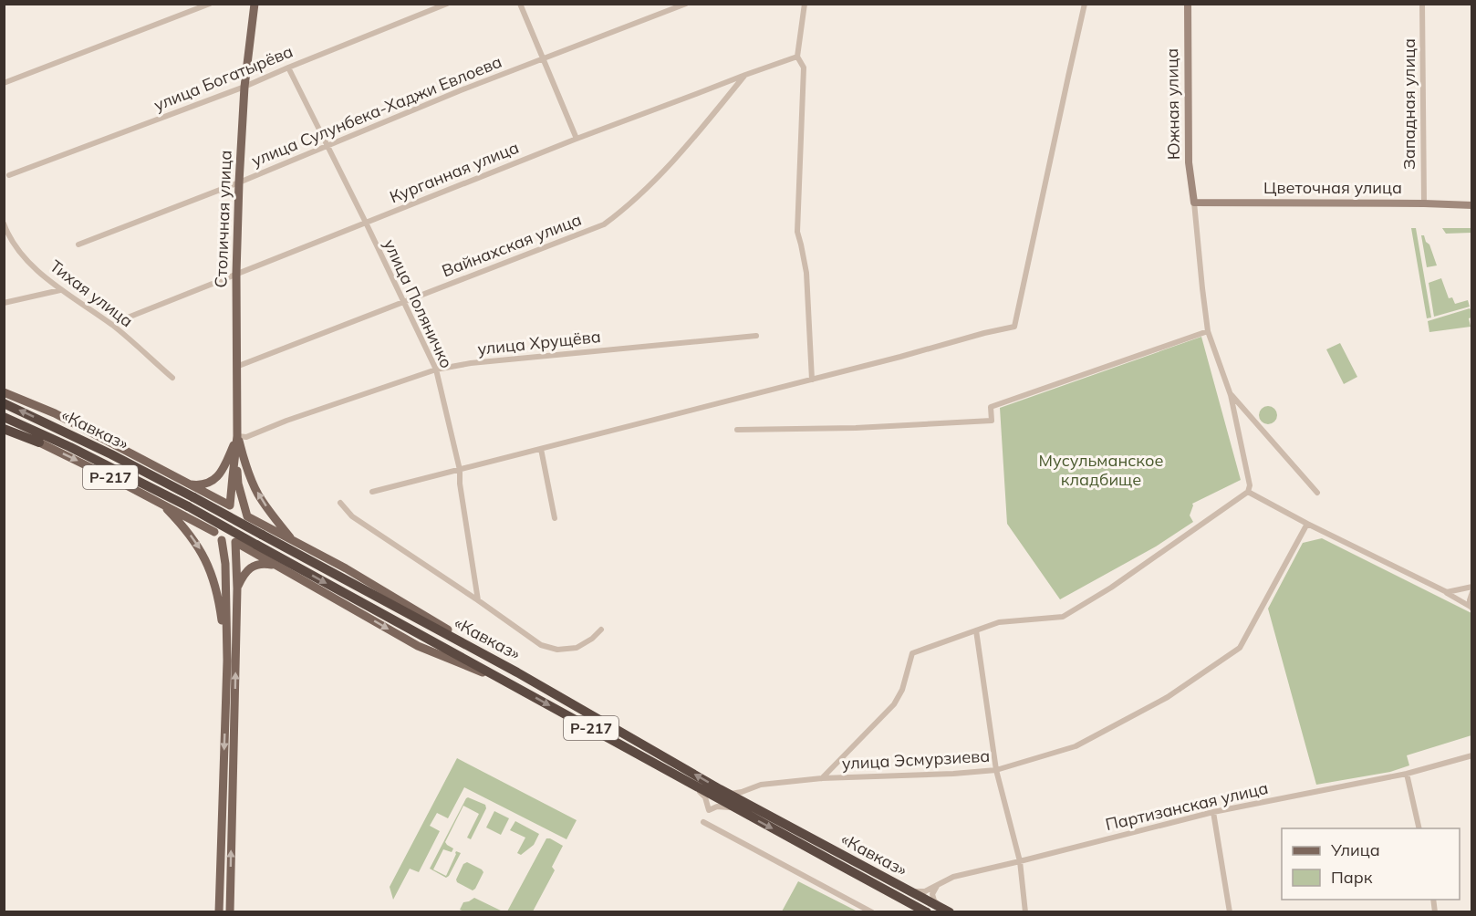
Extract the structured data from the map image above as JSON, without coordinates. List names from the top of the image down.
{
  "streets": {
    "highway": ["«Кавказ»", "Р-217"],
    "main road": ["Столичная улица"],
    "street": [
      "улица Богатырёва",
      "Южная улица",
      "Западная улица",
      "улица Сулунбека-Хаджи Евлоева",
      "Курганная улица",
      "Цветочная улица",
      "Вайнахская улица",
      "Тихая улица",
      "улица Поляничко",
      "улица Хрущёва",
      "улица Эсмурзиева",
      "Партизанская улица"
    ]
  },
  "crossings": [
    ["улица Богатырёва", "Столичная улица"],
    ["улица Богатырёва", "улица Поляничко"],
    ["Южная улица", "Цветочная улица"],
    ["Западная улица", "Цветочная улица"],
    ["улица Сулунбека-Хаджи Евлоева", "Столичная улица"],
    ["улица Сулунбека-Хаджи Евлоева", "улица Поляничко"],
    ["Курганная улица", "Столичная улица"],
    ["Курганная улица", "Вайнахская улица"],
    ["Курганная улица", "улица Поляничко"],
    ["Столичная улица", "Вайнахская улица"],
    ["Столичная улица", "улица Хрущёва"],
    ["Столичная улица", "Р-217"],
    ["Вайнахская улица", "улица Поляничко"],
    ["улица Поляничко", "улица Хрущёва"],
    ["улица Хрущёва", "Р-217"],
    ["«Кавказ»", "Р-217"],
    ["«Кавказ»", "улица Эсмурзиева"],
    ["«Кавказ»", "Партизанская улица"]
  ],
  "parks": ["Мусульманское кладбище"],
  "legend": ["Улица", "Парк"]
}
